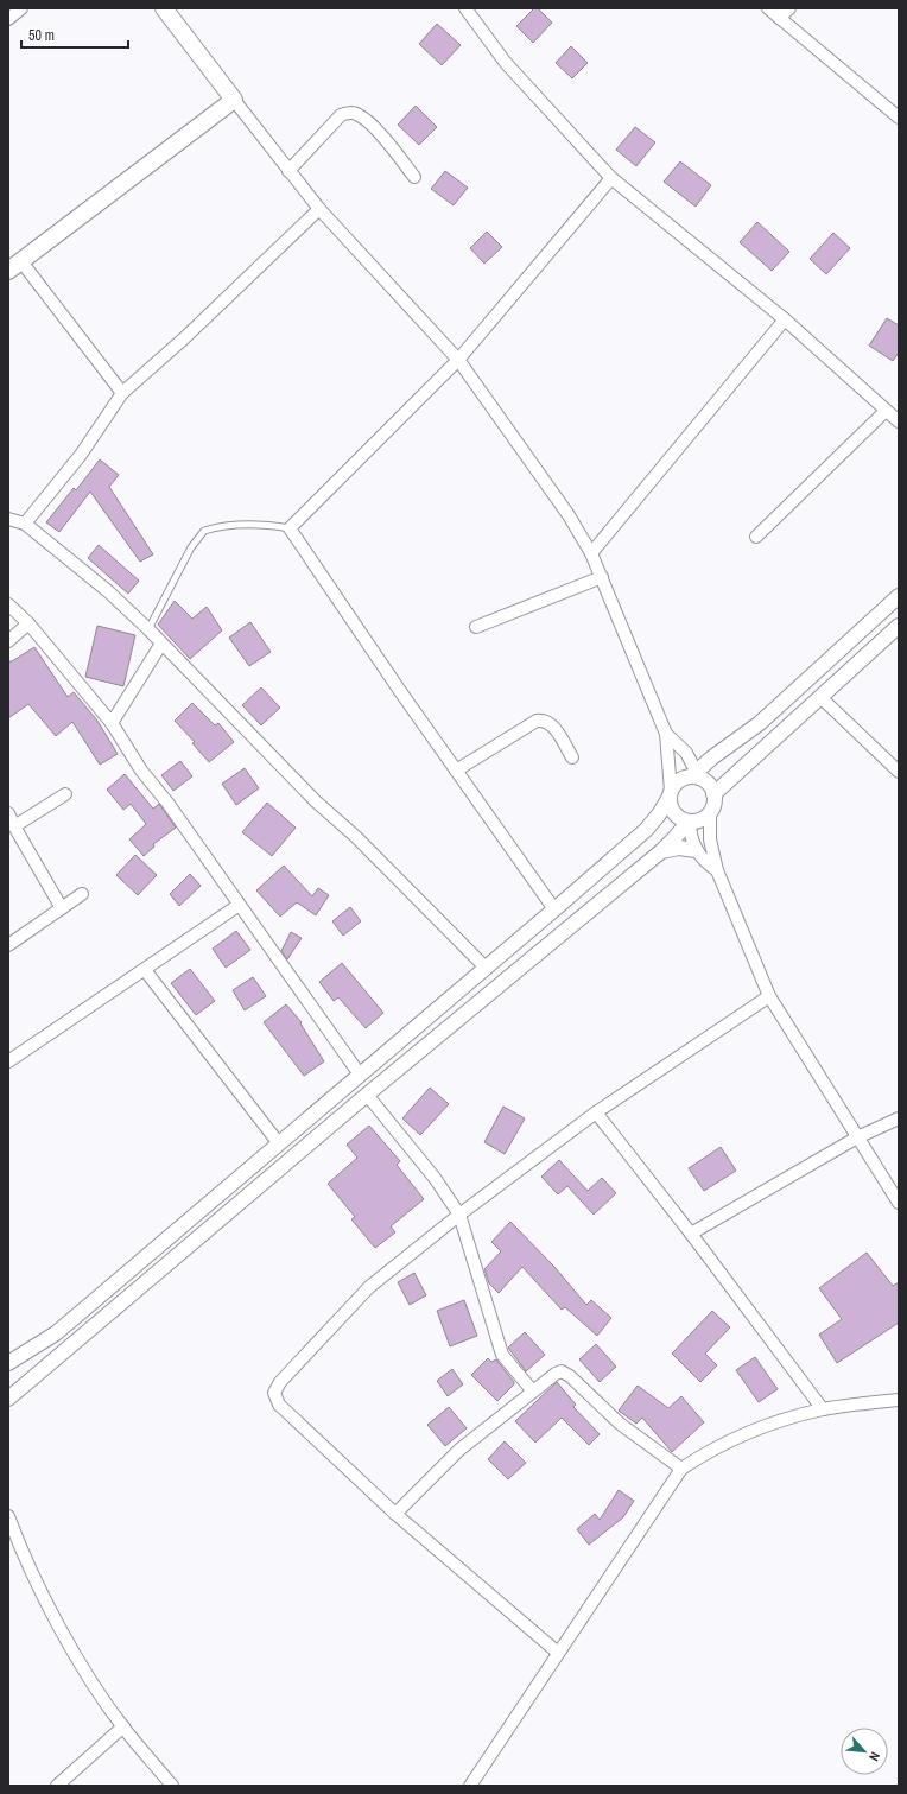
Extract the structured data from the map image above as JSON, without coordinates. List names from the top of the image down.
{
  "scale_bar": "50 m",
  "north": "bottom right"
}
